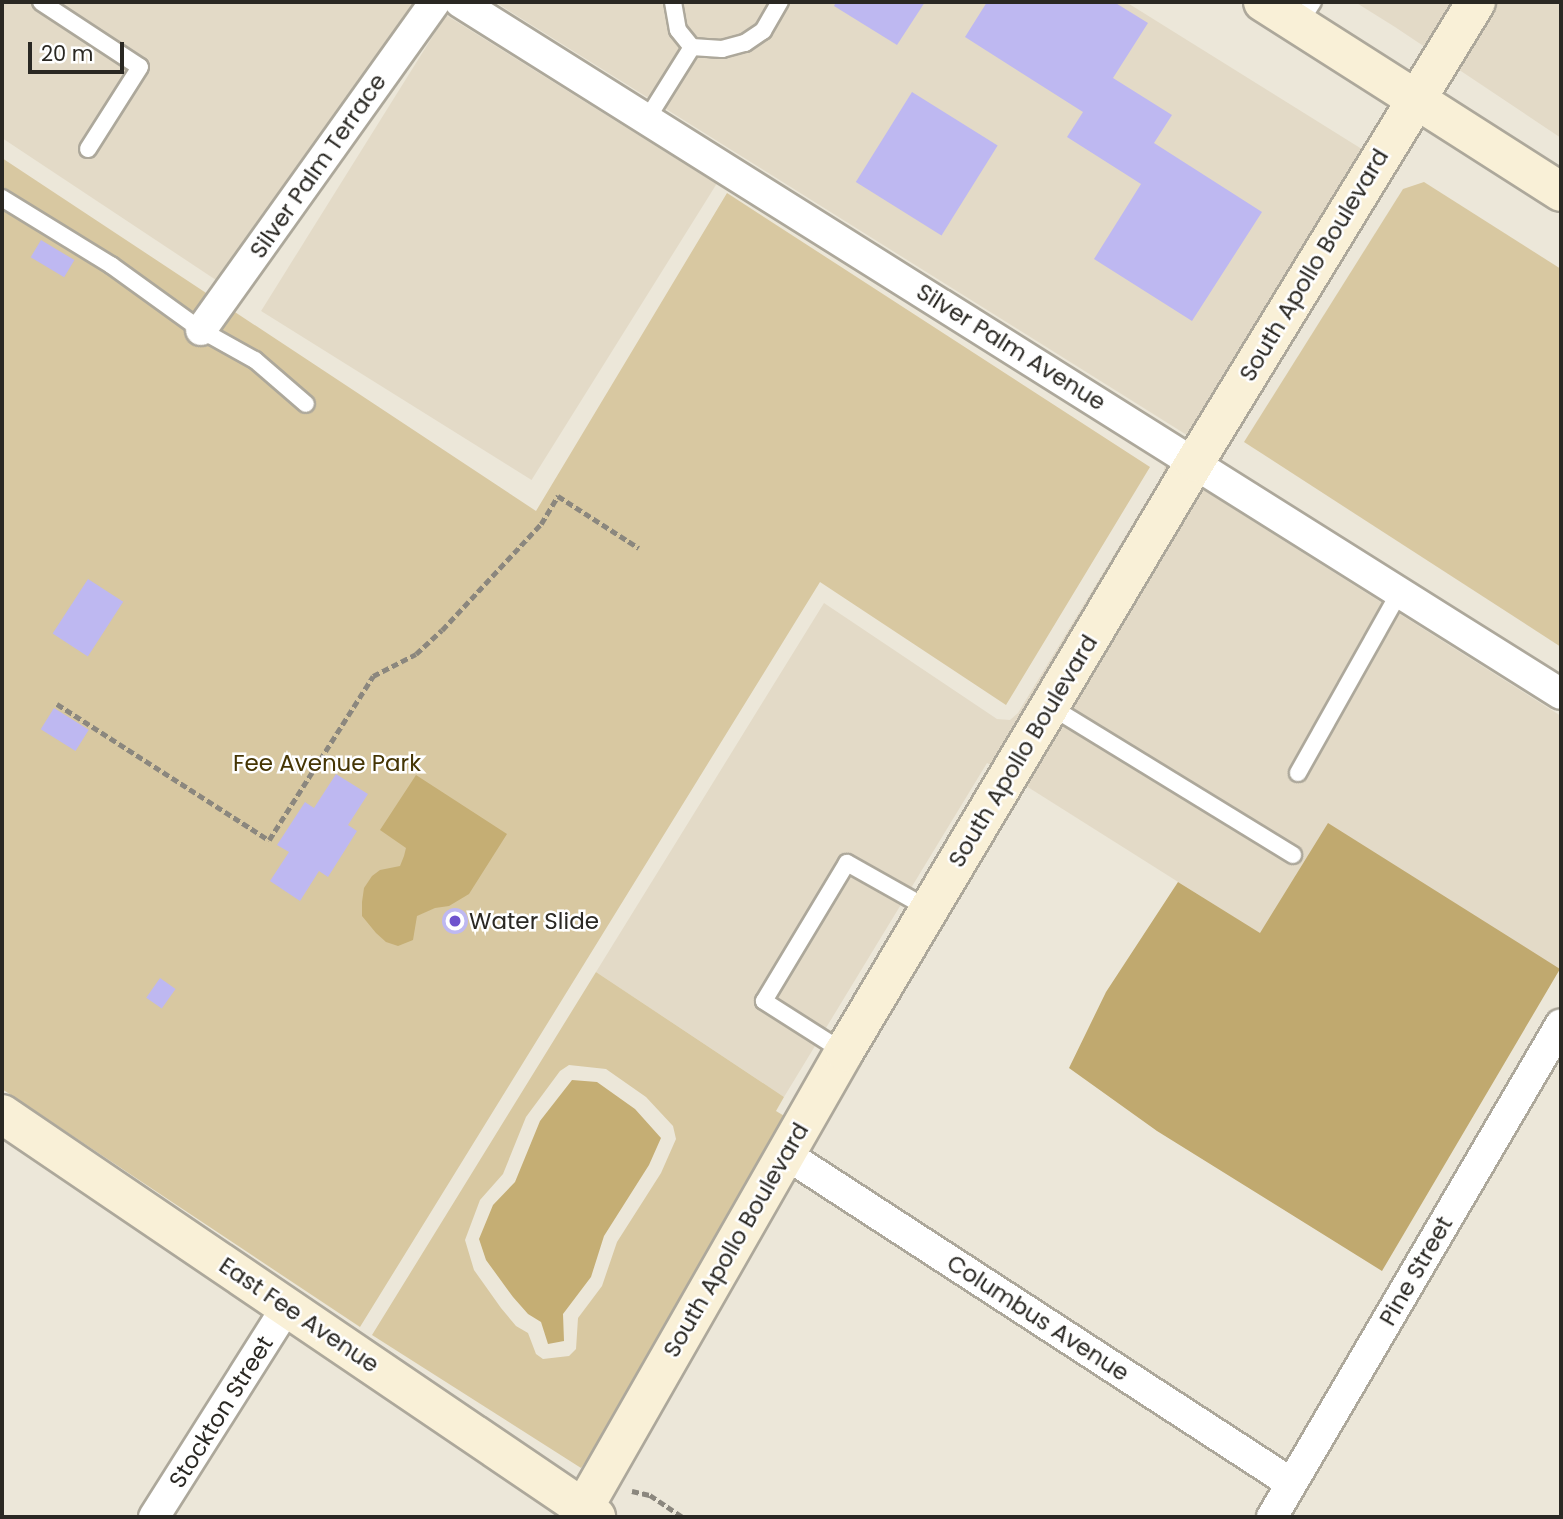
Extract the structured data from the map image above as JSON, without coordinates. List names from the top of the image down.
{
  "streets": {
    "street": [
      "Silver Palm Terrace",
      "South Apollo Boulevard",
      "Silver Palm Avenue",
      "Pine Street",
      "East Fee Avenue",
      "Columbus Avenue",
      "Stockton Street"
    ]
  },
  "crossings": [
    ["South Apollo Boulevard", "Silver Palm Avenue"],
    ["South Apollo Boulevard", "East Fee Avenue"],
    ["South Apollo Boulevard", "Columbus Avenue"],
    ["Pine Street", "Columbus Avenue"],
    ["East Fee Avenue", "Stockton Street"]
  ],
  "parks": ["Fee Avenue Park"],
  "places": ["Water Slide"],
  "scale_bar": "20 m"
}
